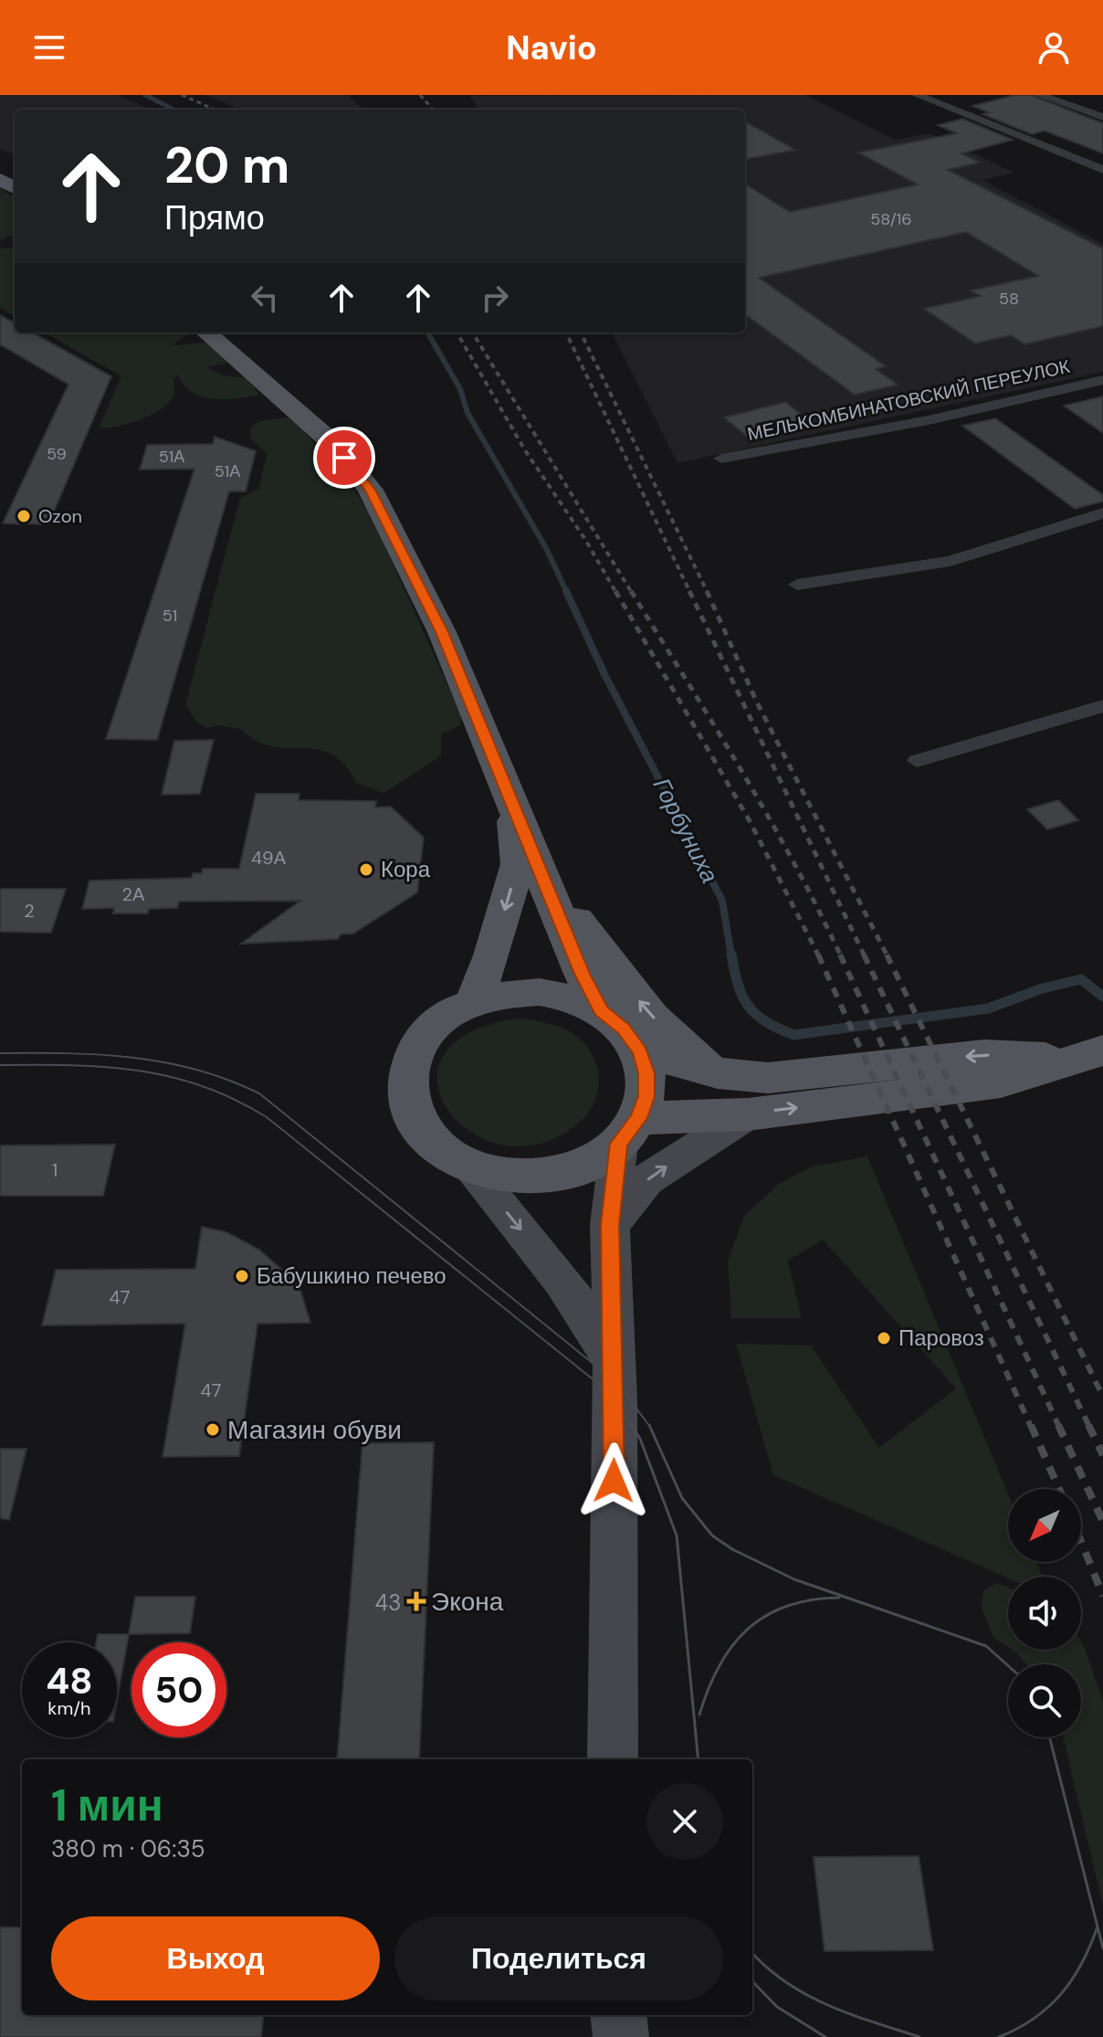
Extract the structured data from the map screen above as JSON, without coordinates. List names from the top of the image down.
{
  "streets": {
    "street": ["МЕЛЬКОМБИНАТОВСКИЙ ПЕРЕУЛОК"]
  },
  "water": ["Горбуниха"],
  "places": {
    "other": [
      "Ozon",
      "Кора",
      "Бабушкино печево",
      "Паровоз",
      "Магазин обуви"
    ],
    "health": ["Экона"]
  },
  "house_numbers": [
    "58/16",
    "58",
    "59",
    "51А",
    "51А",
    "51",
    "49А",
    "2А",
    "2",
    "1",
    "47",
    "47",
    "43"
  ],
  "north": "bottom left",
  "page": {
    "header": "Navio",
    "turn": ["20 m", "Прямо"],
    "speed": "48 km/h",
    "limit": "50",
    "heading": ["1 мин", "380 m · 06:35"],
    "buttons": ["Выход", "Поделиться"]
  }
}
